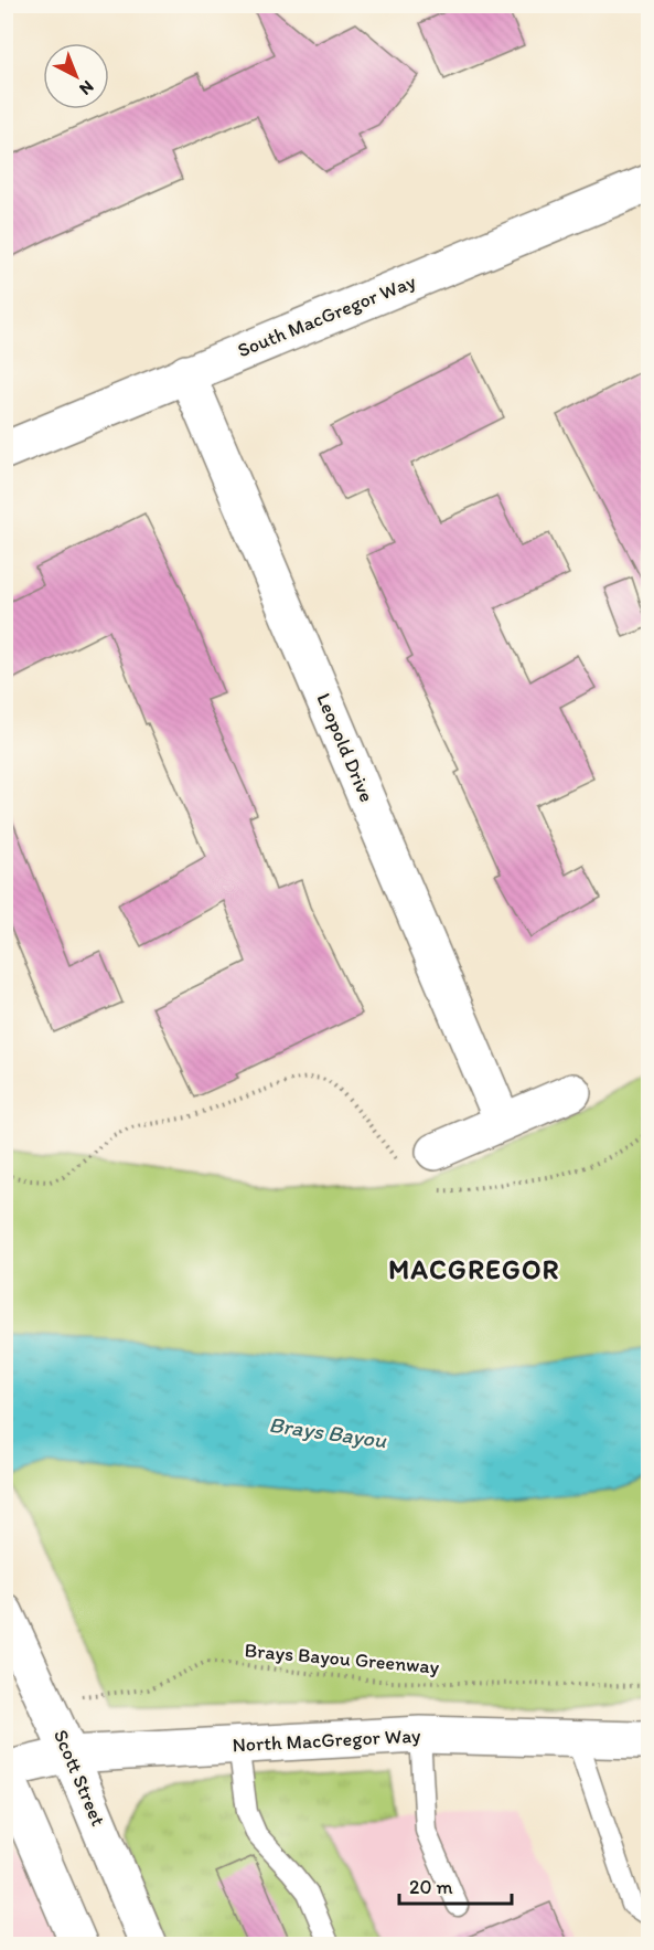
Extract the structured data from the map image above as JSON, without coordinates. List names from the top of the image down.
{
  "streets": {
    "main road": [
      "South MacGregor Way",
      "Leopold Drive",
      "North MacGregor Way",
      "Scott Street"
    ],
    "path": ["Brays Bayou Greenway"]
  },
  "crossings": [
    ["South MacGregor Way", "Leopold Drive"],
    ["North MacGregor Way", "Scott Street"]
  ],
  "districts": ["MACGREGOR"],
  "water": ["Brays Bayou"],
  "scale_bar": "20 m",
  "north": "bottom right"
}
